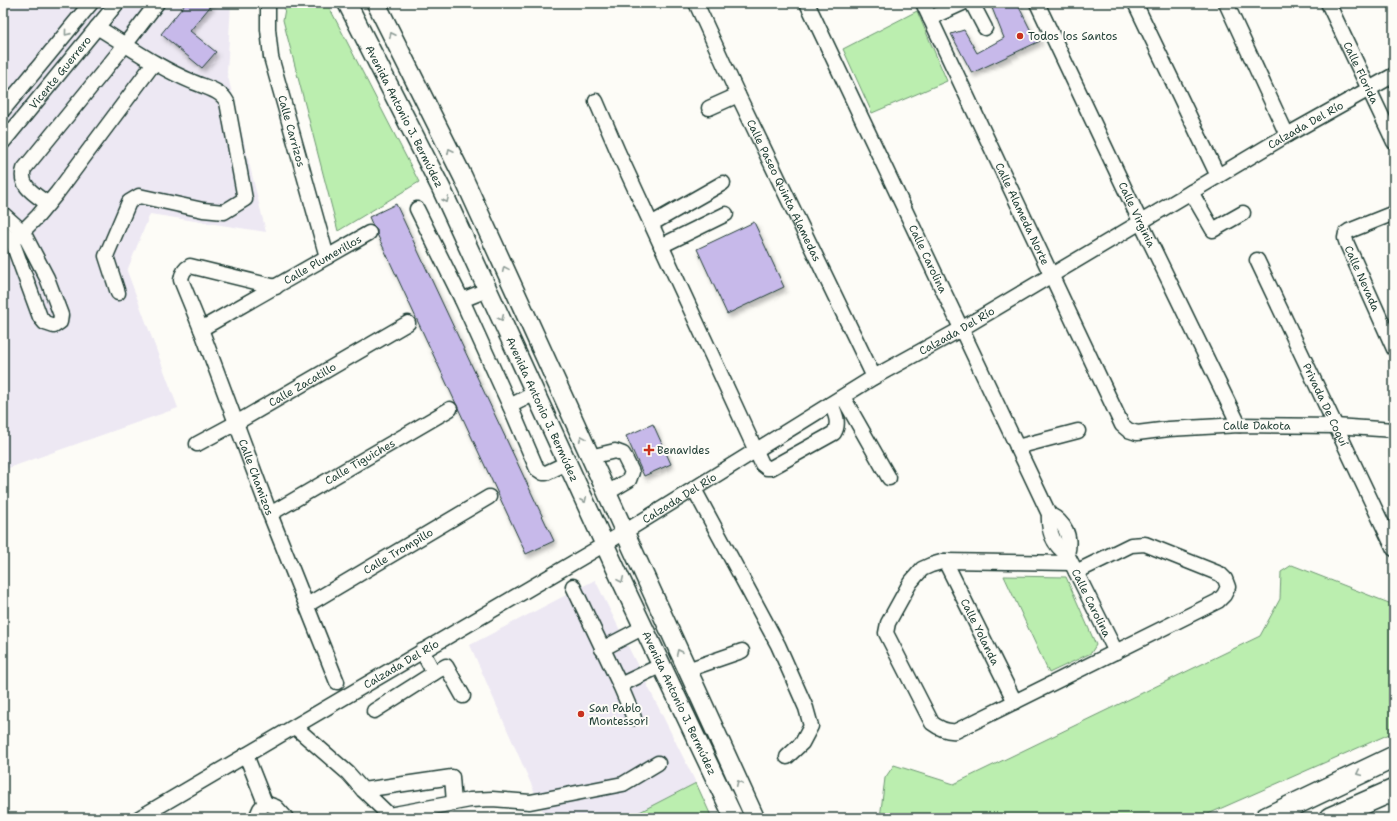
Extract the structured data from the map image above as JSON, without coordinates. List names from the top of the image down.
{
  "streets": {
    "main road": ["Avenida Antonio J. Bermúdez"],
    "street": [
      "Calle Florida",
      "Vicente Guerrero",
      "Calzada Del Río",
      "Calle Carrizos",
      "Calle Paseo Quinta Alamedas",
      "Calle Alameda Norte",
      "Calle Virginia",
      "Calle Carolina",
      "Calle Plumerillos",
      "Calle Nevada",
      "Calle Zacatillo",
      "Privada De Coquí",
      "Calle Dakota",
      "Calle Tiguiches",
      "Calle Chamizos",
      "Calle Trompillo",
      "Calle Yolanda"
    ]
  },
  "crossings": [
    ["Calle Florida", "Calzada Del Río"],
    ["Avenida Antonio J. Bermúdez", "Calzada Del Río"],
    ["Calzada Del Río", "Calle Paseo Quinta Alamedas"],
    ["Calzada Del Río", "Calle Alameda Norte"],
    ["Calzada Del Río", "Calle Virginia"],
    ["Calzada Del Río", "Calle Carolina"],
    ["Calle Carrizos", "Calle Plumerillos"],
    ["Calle Alameda Norte", "Calle Dakota"],
    ["Calle Virginia", "Calle Dakota"],
    ["Calle Plumerillos", "Calle Chamizos"],
    ["Calle Zacatillo", "Calle Chamizos"],
    ["Privada De Coquí", "Calle Dakota"],
    ["Calle Tiguiches", "Calle Chamizos"],
    ["Calle Chamizos", "Calle Trompillo"]
  ],
  "places": {
    "other": ["Todos los Santos", "San Pablo Montessori"],
    "health": ["Benavides"]
  }
}
